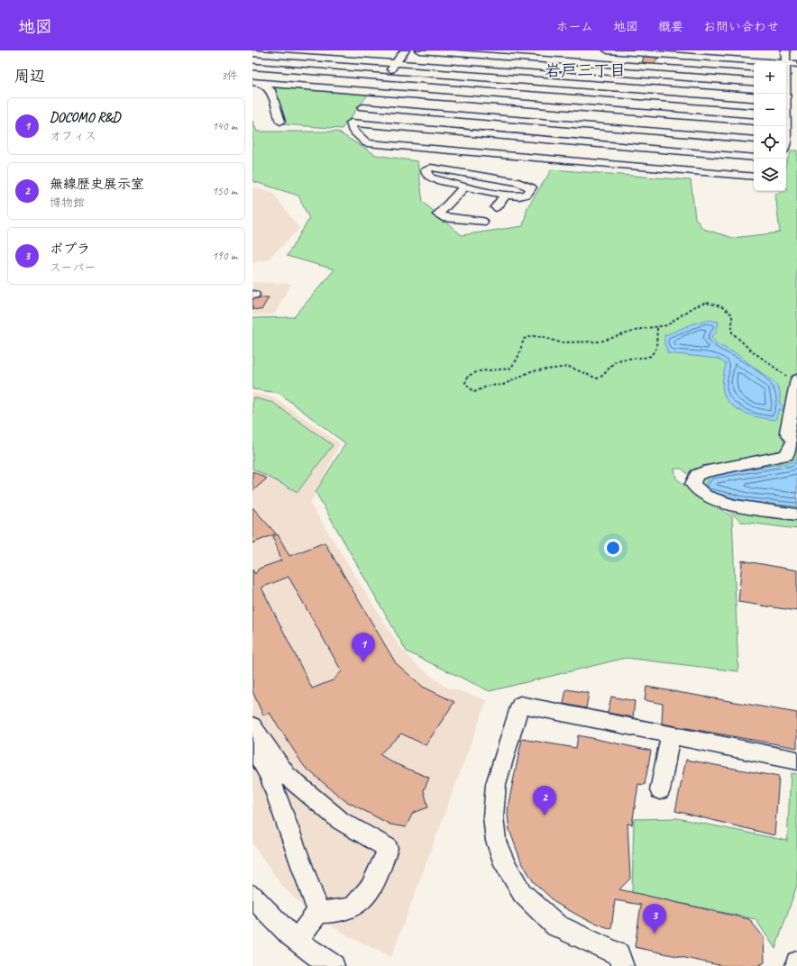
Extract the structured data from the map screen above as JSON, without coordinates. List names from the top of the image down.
{
  "districts": ["岩戸三丁目"],
  "page": {
    "header": "地図",
    "nav": [
      "ホーム",
      "地図",
      "概要",
      "お問い合わせ"
    ],
    "heading": ["周辺", "3件"],
    "map_buttons": ["+", "−"],
    "list": [
      {
        "mark": "1",
        "name": "DOCOMO R&D",
        "note": "オフィス",
        "value": "140 m"
      },
      {
        "mark": "2",
        "name": "無線歴史展示室",
        "note": "博物館",
        "value": "150 m"
      },
      {
        "mark": "3",
        "name": "ポプラ",
        "note": "スーパー",
        "value": "190 m"
      }
    ],
    "pins": ["1", "2", "3"]
  }
}
